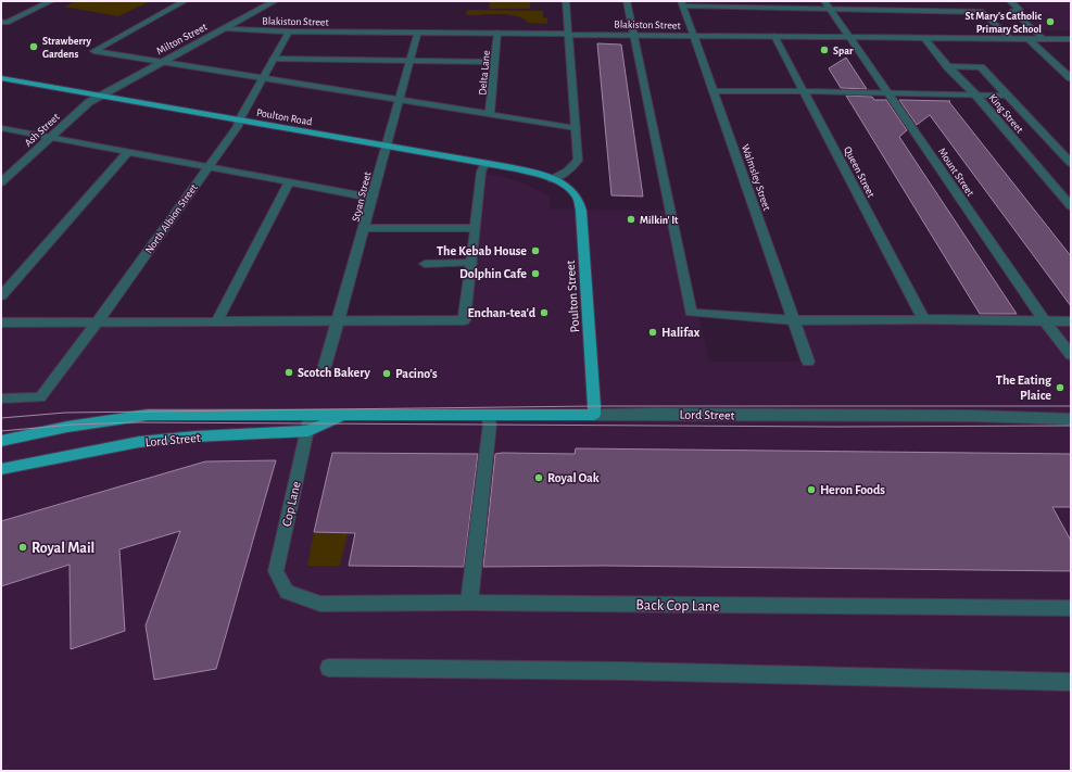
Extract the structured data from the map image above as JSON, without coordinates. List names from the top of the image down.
{
  "streets": {
    "main road": ["Poulton Road", "Poulton Street", "Lord Street"],
    "street": [
      "Blakiston Street",
      "Milton Street",
      "Delta Lane",
      "King Street",
      "Ash Street",
      "Queen Street",
      "Mount Street",
      "Walmsley Street",
      "Styan Street",
      "North Albion Street",
      "Cop Lane",
      "Back Cop Lane"
    ]
  },
  "crossings": [
    ["Blakiston Street", "Milton Street"],
    ["Blakiston Street", "Delta Lane"],
    ["Blakiston Street", "King Street"],
    ["Blakiston Street", "Queen Street"],
    ["Blakiston Street", "Mount Street"],
    ["Blakiston Street", "Walmsley Street"],
    ["Blakiston Street", "Styan Street"],
    ["Blakiston Street", "North Albion Street"],
    ["Milton Street", "Poulton Road"],
    ["Milton Street", "Ash Street"],
    ["Poulton Road", "Ash Street"],
    ["Poulton Road", "Styan Street"],
    ["Poulton Road", "North Albion Street"],
    ["Poulton Road", "Poulton Street"],
    ["Poulton Street", "Lord Street"],
    ["Lord Street", "Cop Lane"],
    ["Cop Lane", "Back Cop Lane"]
  ],
  "places": [
    "St Mary's Catholic Primary School",
    "Strawberry Gardens",
    "Spar",
    "Milkin' It",
    "The Kebab House",
    "Dolphin Cafe",
    "Enchan-tea'd",
    "Halifax",
    "Scotch Bakery",
    "Pacino's",
    "The Eating Plaice",
    "Royal Oak",
    "Heron Foods",
    "Royal Mail"
  ]
}
